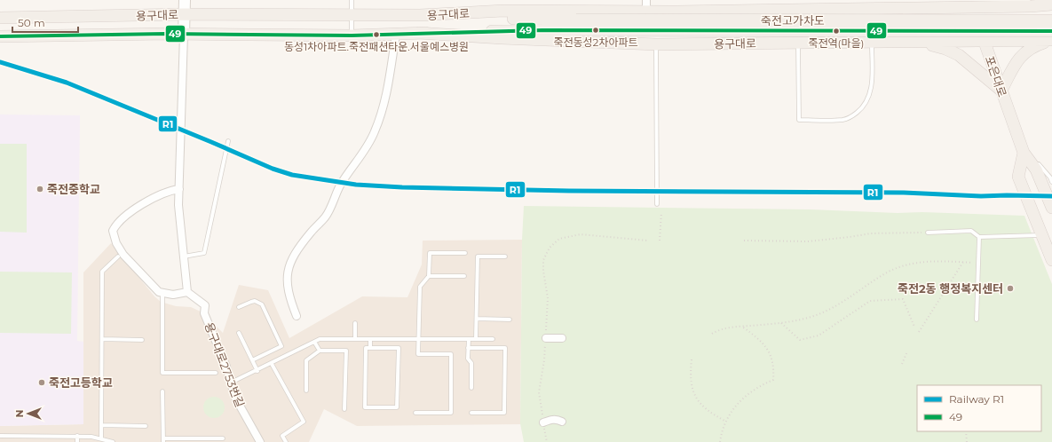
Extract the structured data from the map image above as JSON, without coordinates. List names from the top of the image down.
{
  "streets": {
    "main road": ["용구대로", "죽전고가차도", "포은대로"],
    "street": ["용구대로2753번길"]
  },
  "crossings": [
    ["용구대로", "죽전고가차도"],
    ["용구대로", "포은대로"]
  ],
  "places": [
    "죽전동성2차아파트",
    "죽전역(마을)",
    "동성1차아파트.죽전패션타운.서울예스병원",
    "죽전중학교",
    "죽전2동 행정복지센터",
    "죽전고등학교"
  ],
  "lines": ["transit line 49", "rail line R1"],
  "legend": ["Railway R1", "49"],
  "scale_bar": "50 m",
  "north": "left"
}
